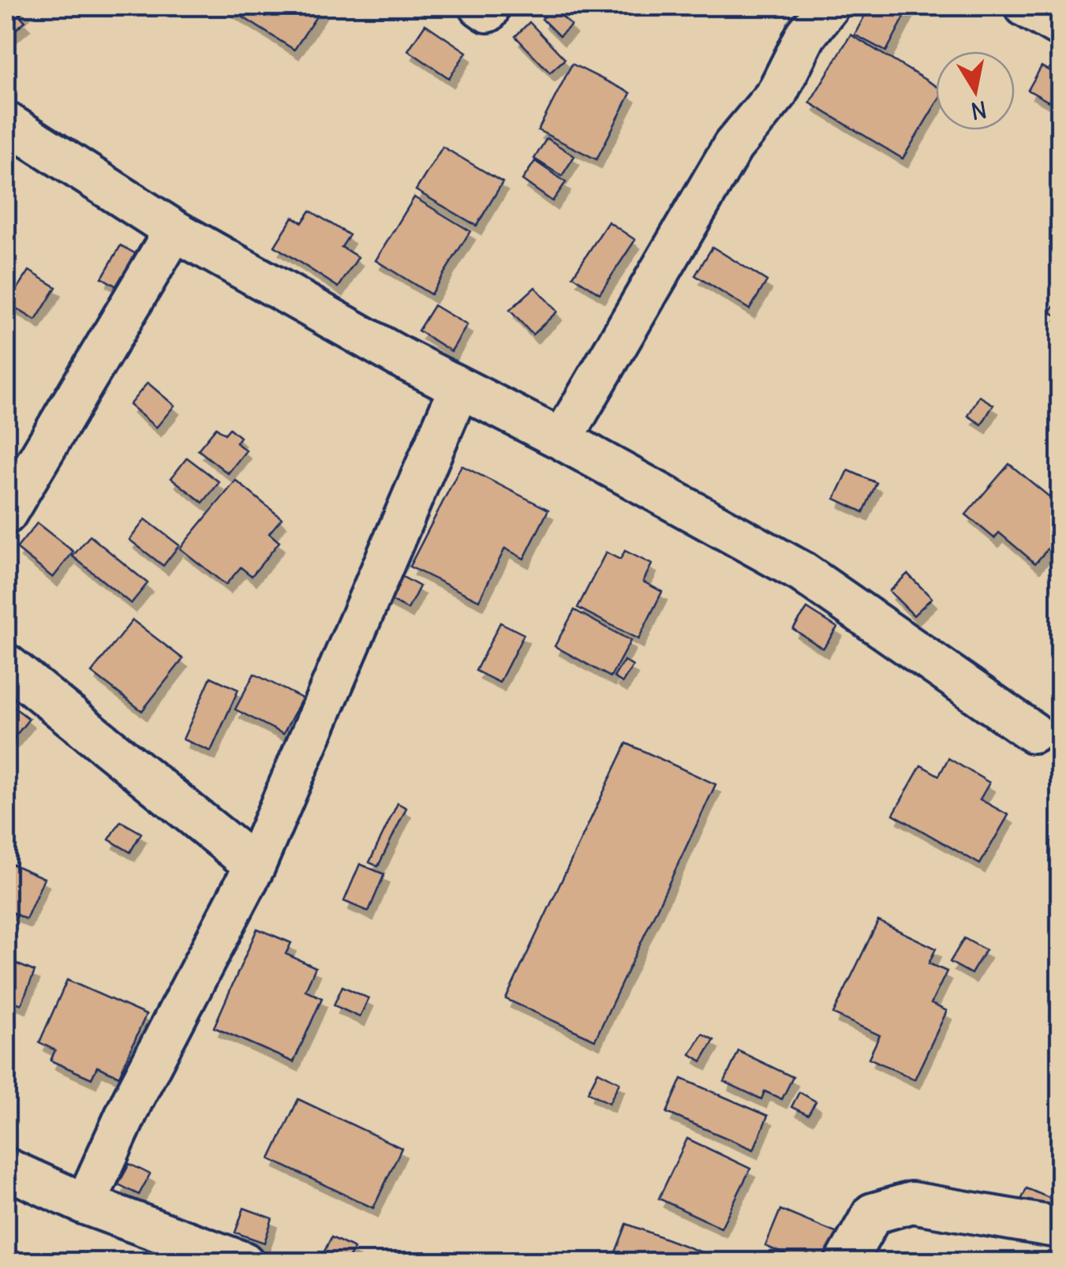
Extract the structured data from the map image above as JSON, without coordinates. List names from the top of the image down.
{
  "north": "bottom"
}
